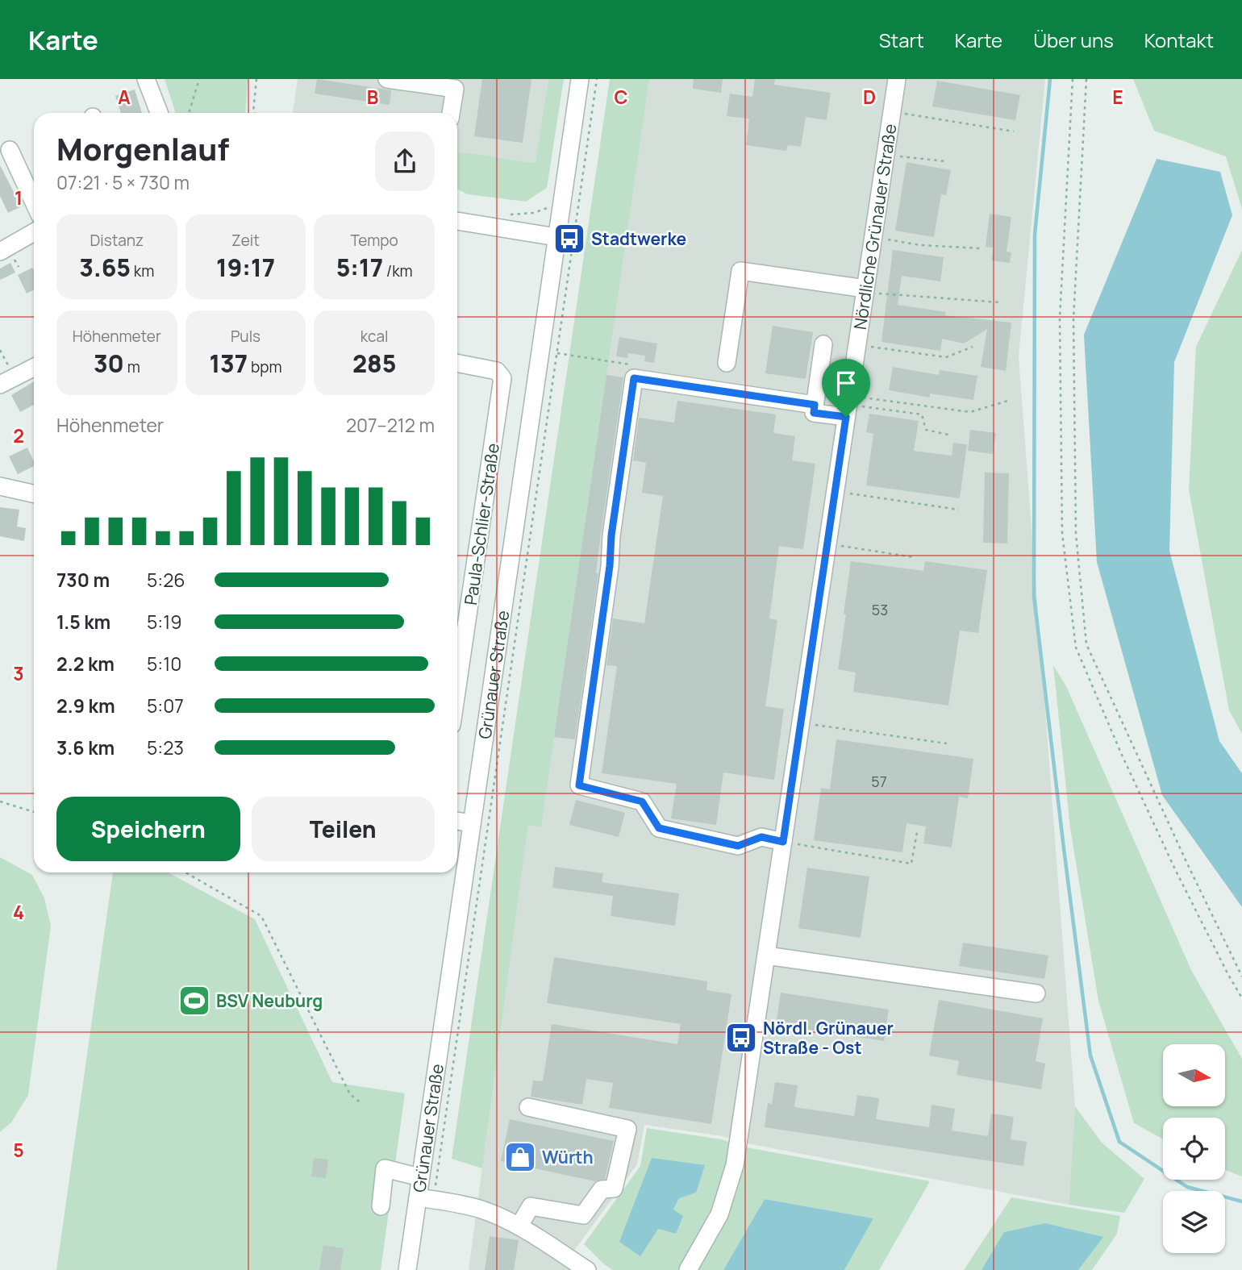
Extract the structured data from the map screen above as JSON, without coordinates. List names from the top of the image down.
{
  "streets": {
    "street": ["Nördliche Grünauer Straße", "Paula-Schlier-Straße", "Grünauer Straße"]
  },
  "places": {
    "bus stop": ["Stadtwerke", "Nördl. Grünauer Straße - Ost"],
    "sports": ["BSV Neuburg"],
    "shop": ["Würth"]
  },
  "house_numbers": ["53", "57"],
  "north": "right",
  "page": {
    "header": "Karte",
    "nav": [
      "Start",
      "Karte",
      "Über uns",
      "Kontakt"
    ],
    "heading": ["Morgenlauf", "07:21 · 5 × 730 m"],
    "stats": [
      ["Distanz", "3.65 km"],
      ["Zeit", "19:17"],
      ["Tempo", "5:17 /km"],
      ["Höhenmeter", "30 m"],
      ["Puls", "137 bpm"],
      ["kcal", "285"]
    ],
    "chart": ["Höhenmeter", "207–212 m"],
    "list": [
      {
        "name": "730 m",
        "note": "5:26"
      },
      {
        "name": "1.5 km",
        "note": "5:19"
      },
      {
        "name": "2.2 km",
        "note": "5:10"
      },
      {
        "name": "2.9 km",
        "note": "5:07"
      },
      {
        "name": "3.6 km",
        "note": "5:23"
      }
    ],
    "buttons": ["Speichern", "Teilen"]
  },
  "grid": {
    "columns": [
      "A",
      "B",
      "C",
      "D",
      "E"
    ],
    "rows": [
      "1",
      "2",
      "3",
      "4",
      "5"
    ]
  }
}
